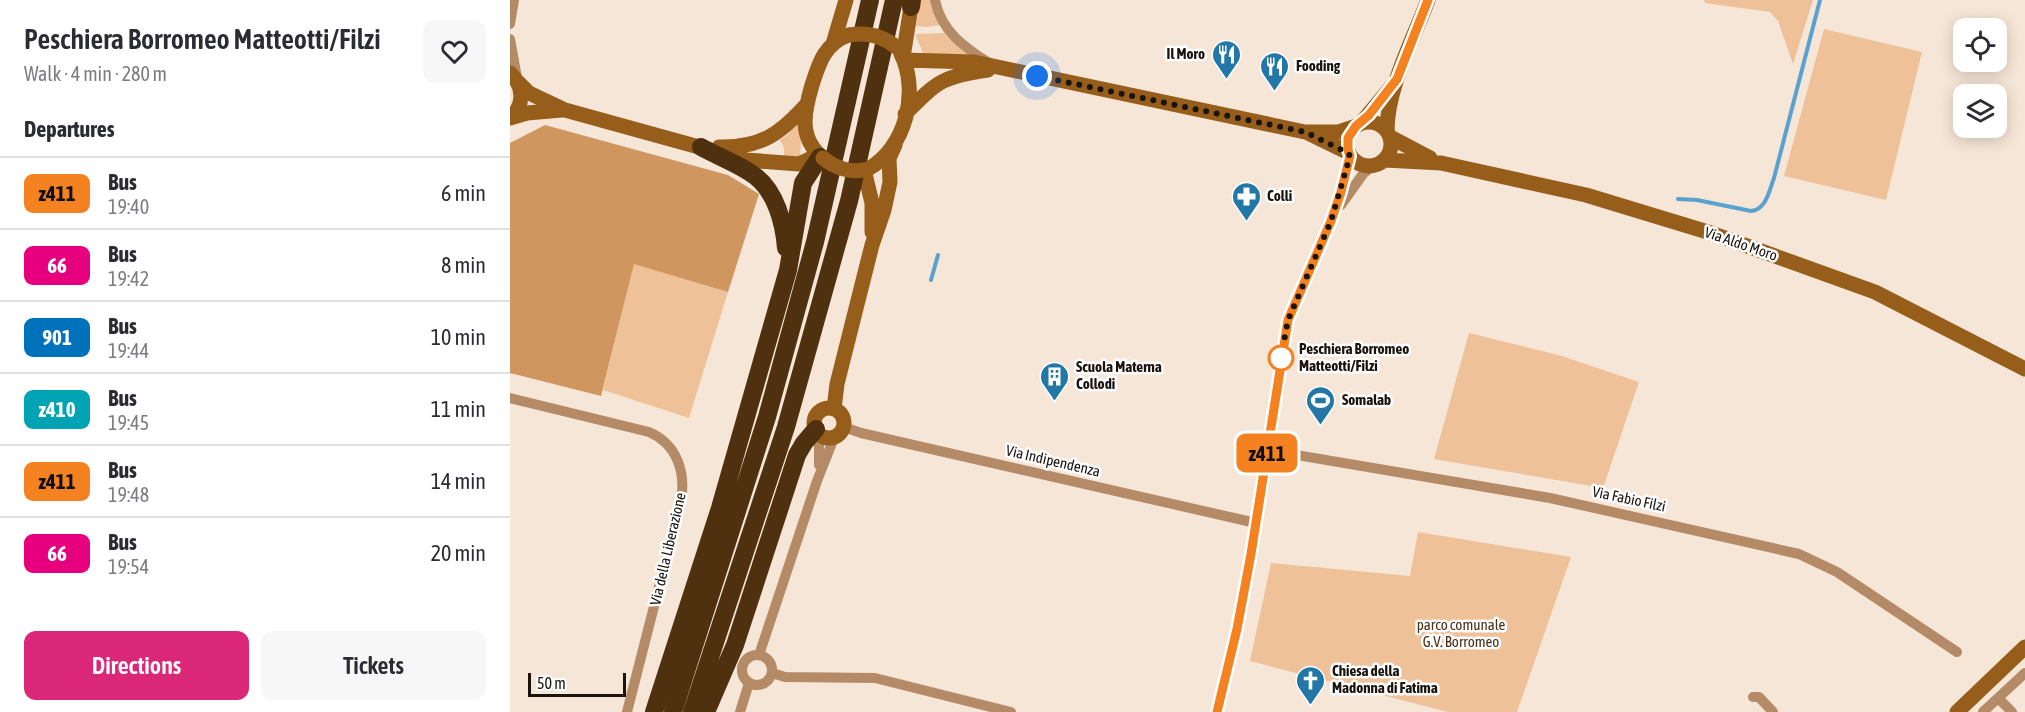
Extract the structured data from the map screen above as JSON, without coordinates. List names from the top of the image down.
{
  "streets": {
    "street": [
      "Via Aldo Moro",
      "Via Indipendenza",
      "Via Fabio Filzi",
      "Via della Liberazione"
    ]
  },
  "parks": ["parco comunale G.V. Borromeo"],
  "places": {
    "restaurant": ["Il Moro", "Fooding"],
    "pharmacy": ["Colli"],
    "other": ["Peschiera Borromeo Matteotti/Filzi"],
    "building": ["Scuola Materna Collodi"],
    "sports": ["Somalab"],
    "church": ["Chiesa della Madonna di Fatima"]
  },
  "lines": ["bus line z411"],
  "scale_bar": "50 m",
  "page": {
    "heading": [
      ["Peschiera Borromeo Matteotti/Filzi", "Walk · 4 min · 280 m"],
      "Departures"
    ],
    "on_map": "z411",
    "list": [
      {
        "mark": "z411",
        "name": "Bus",
        "note": "19:40",
        "value": "6 min"
      },
      {
        "mark": "66",
        "name": "Bus",
        "note": "19:42",
        "value": "8 min"
      },
      {
        "mark": "901",
        "name": "Bus",
        "note": "19:44",
        "value": "10 min"
      },
      {
        "mark": "z410",
        "name": "Bus",
        "note": "19:45",
        "value": "11 min"
      },
      {
        "mark": "z411",
        "name": "Bus",
        "note": "19:48",
        "value": "14 min"
      },
      {
        "mark": "66",
        "name": "Bus",
        "note": "19:54",
        "value": "20 min"
      }
    ],
    "buttons": ["Directions", "Tickets"],
    "scale": "50 m"
  }
}
